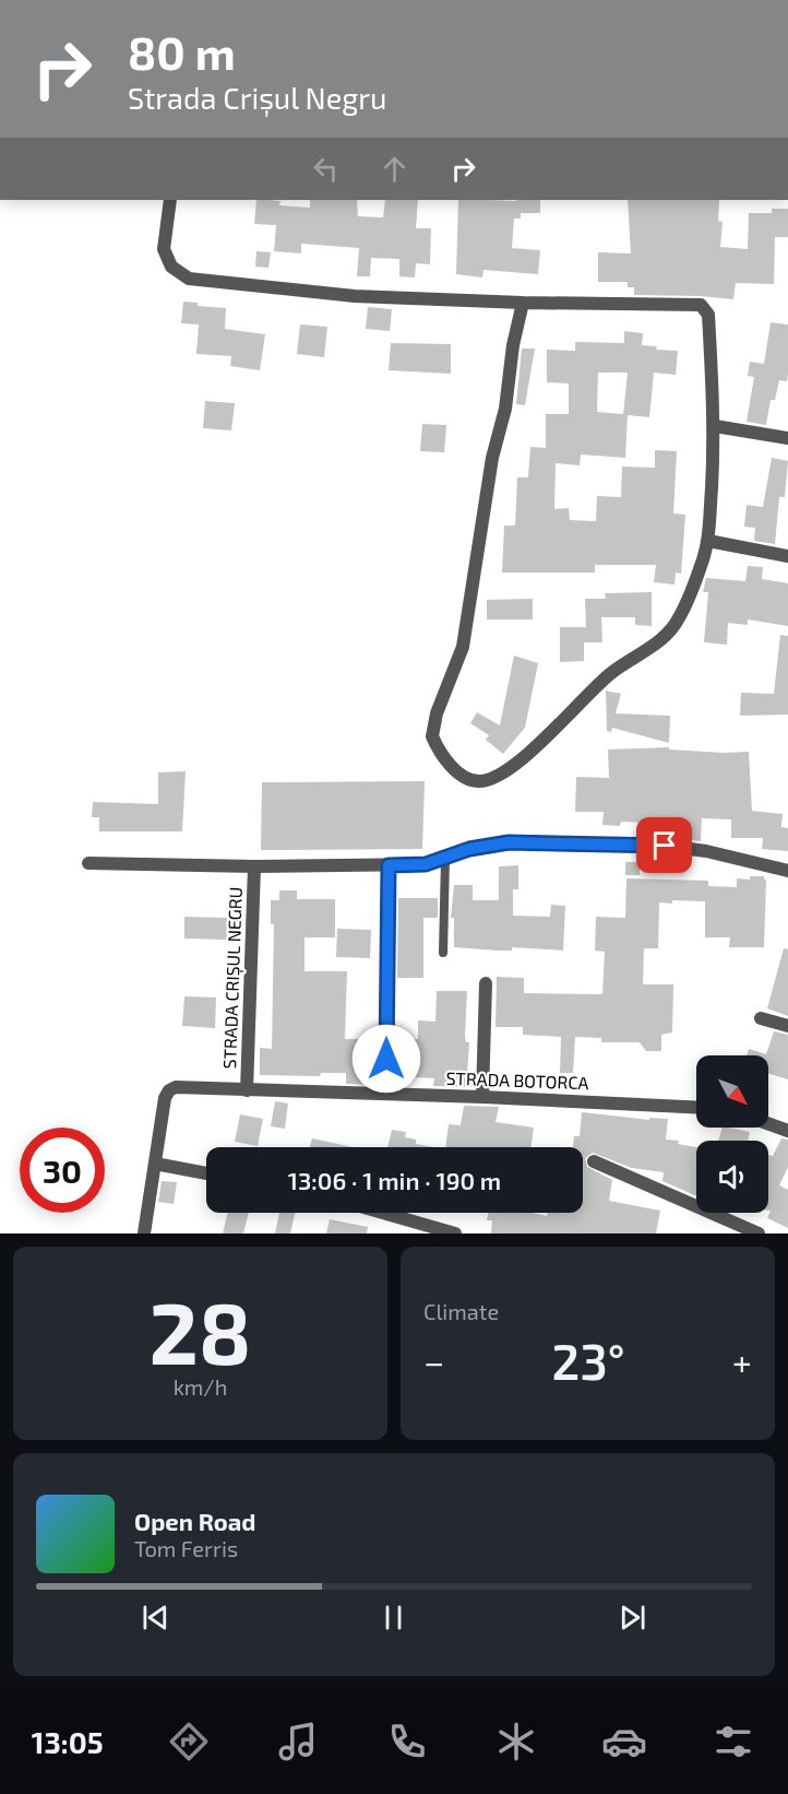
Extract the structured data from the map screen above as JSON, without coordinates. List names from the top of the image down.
{
  "streets": {
    "street": ["STRADA CRIȘUL NEGRU", "STRADA BOTORCA"]
  },
  "crossings": [
    ["STRADA CRIȘUL NEGRU", "STRADA BOTORCA"]
  ],
  "north": "bottom right",
  "page": {
    "turn": ["80 m", "Strada Crișul Negru"],
    "limit": "30",
    "trip": "13:06 · 1 min · 190 m",
    "tile": [
      ["28", "km/h"],
      "Climate"
    ],
    "heat": ["−", "23°", "+"],
    "song": ["Open Road", "Tom Ferris"],
    "tabs": "13:05"
  }
}
